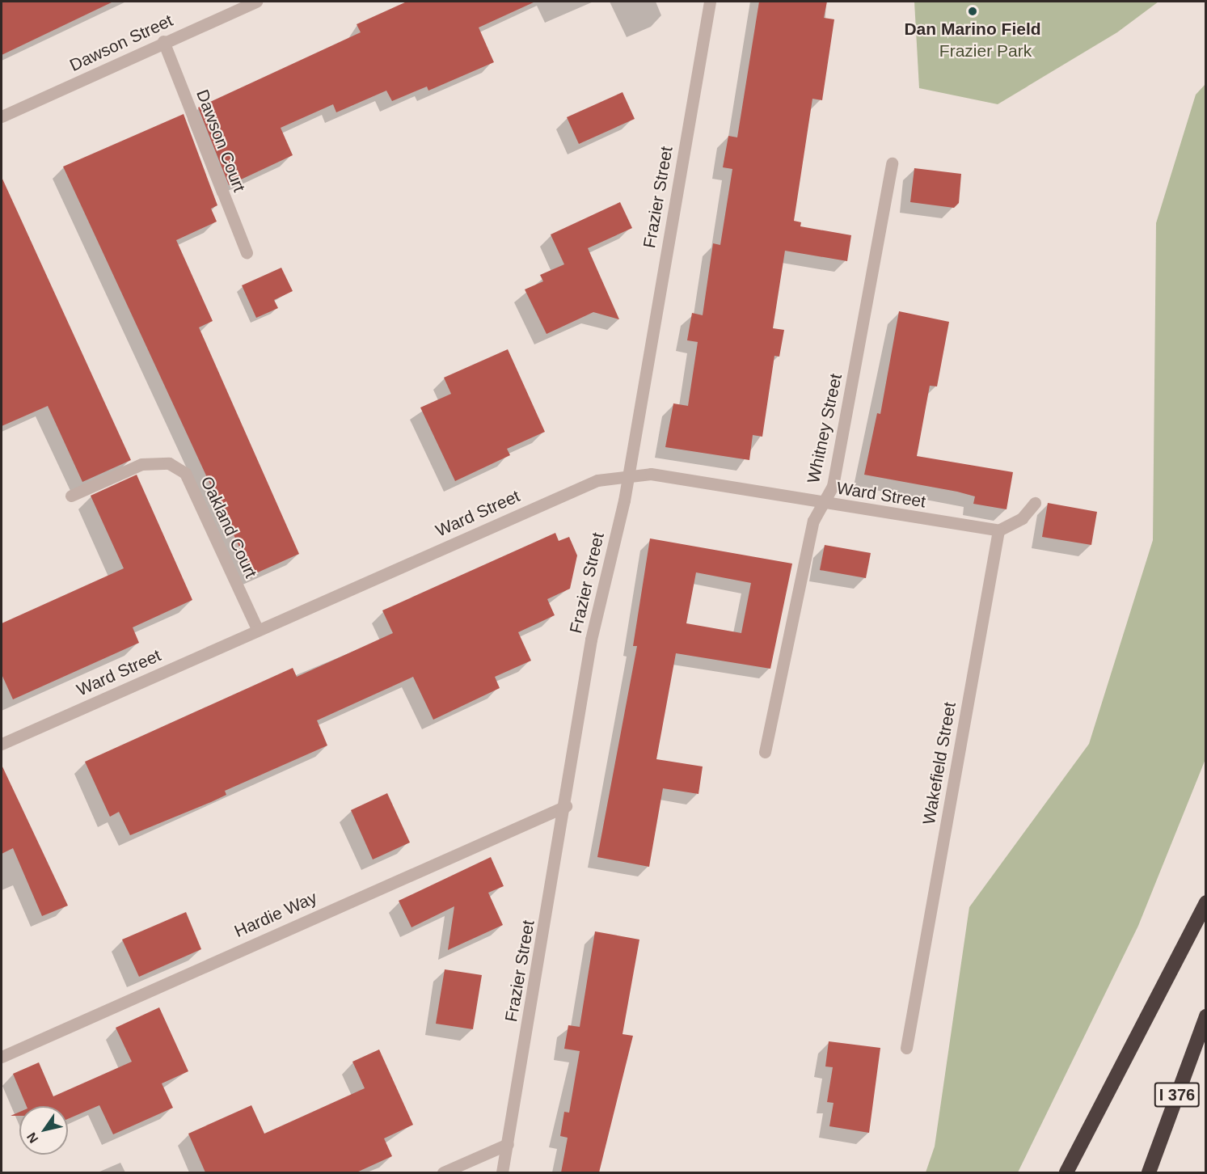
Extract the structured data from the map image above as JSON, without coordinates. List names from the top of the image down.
{
  "streets": {
    "highway": ["I 376"],
    "street": [
      "Dawson Street",
      "Dawson Court",
      "Frazier Street",
      "Whitney Street",
      "Ward Street",
      "Oakland Court",
      "Wakefield Street",
      "Hardie Way"
    ]
  },
  "crossings": [
    ["Dawson Street", "Dawson Court"],
    ["Frazier Street", "Ward Street"],
    ["Frazier Street", "Hardie Way"],
    ["Whitney Street", "Ward Street"],
    ["Ward Street", "Oakland Court"],
    ["Ward Street", "Wakefield Street"]
  ],
  "parks": ["Frazier Park"],
  "places": ["Dan Marino Field"],
  "north": "bottom left"
}
